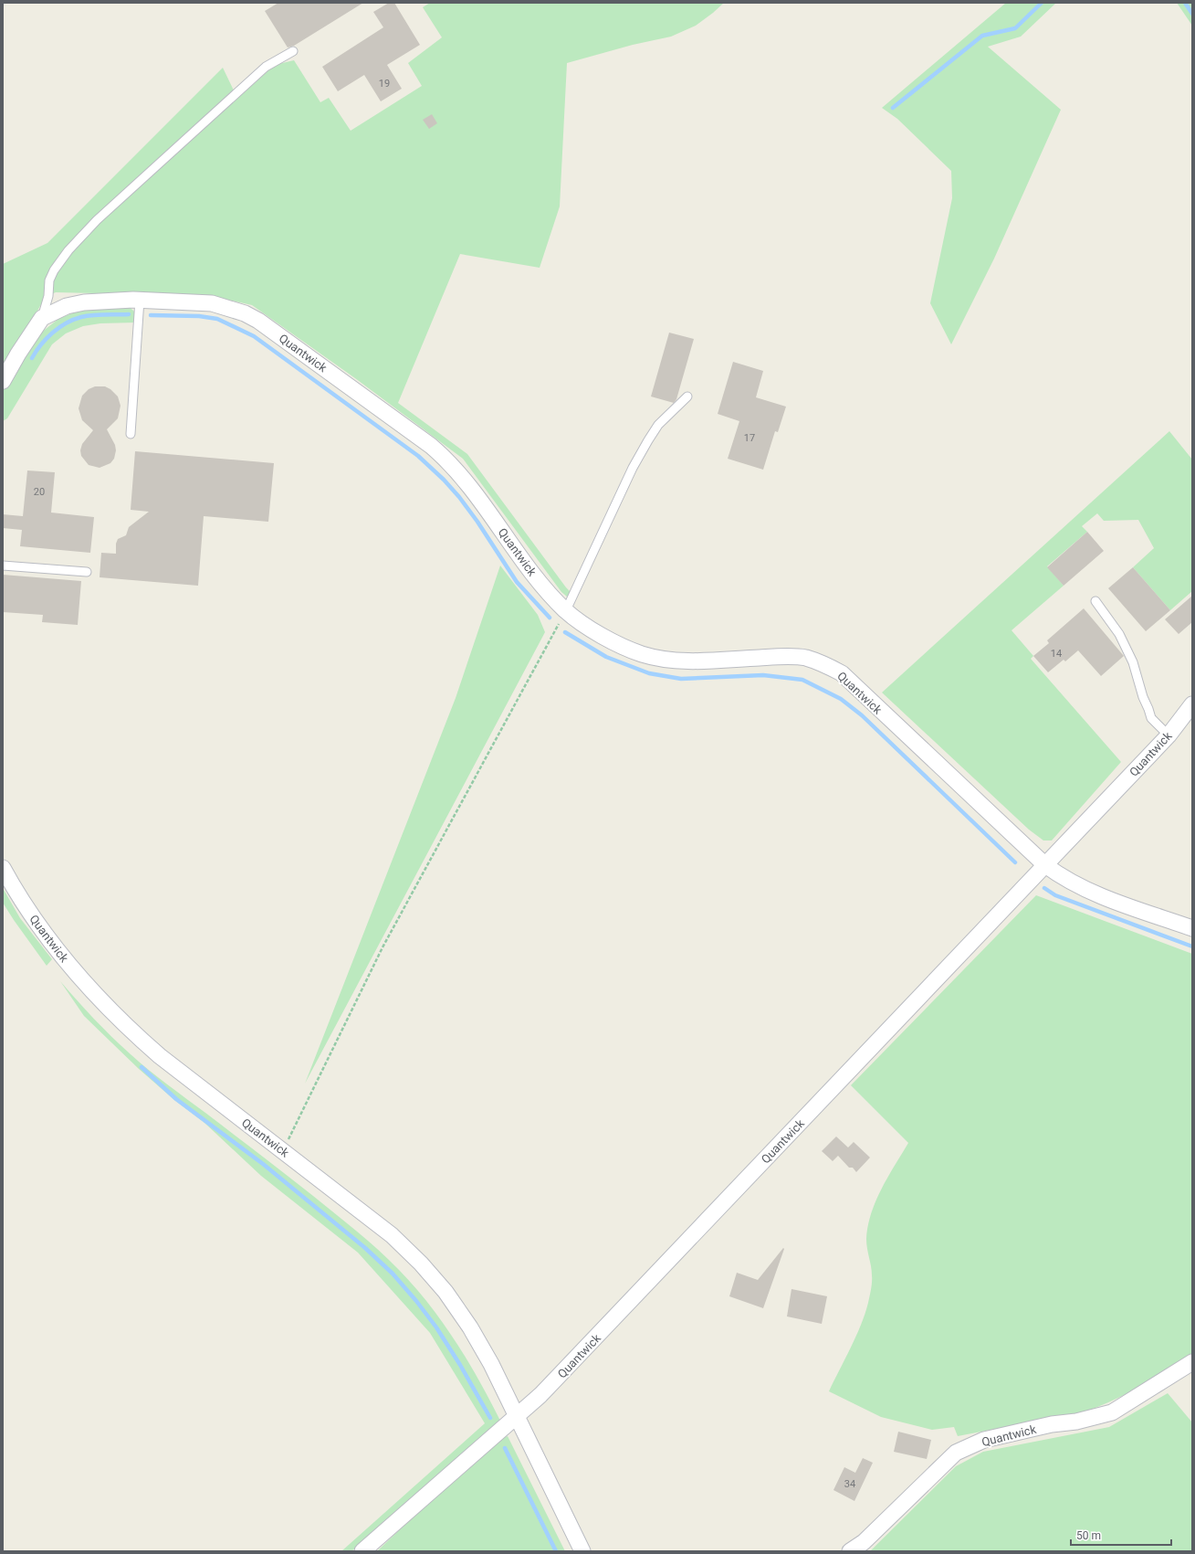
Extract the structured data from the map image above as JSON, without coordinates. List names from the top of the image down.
{
  "streets": {
    "street": ["Quantwick"]
  },
  "house_numbers": [
    "19",
    "17",
    "20",
    "14",
    "34"
  ],
  "scale_bar": "50 m"
}
